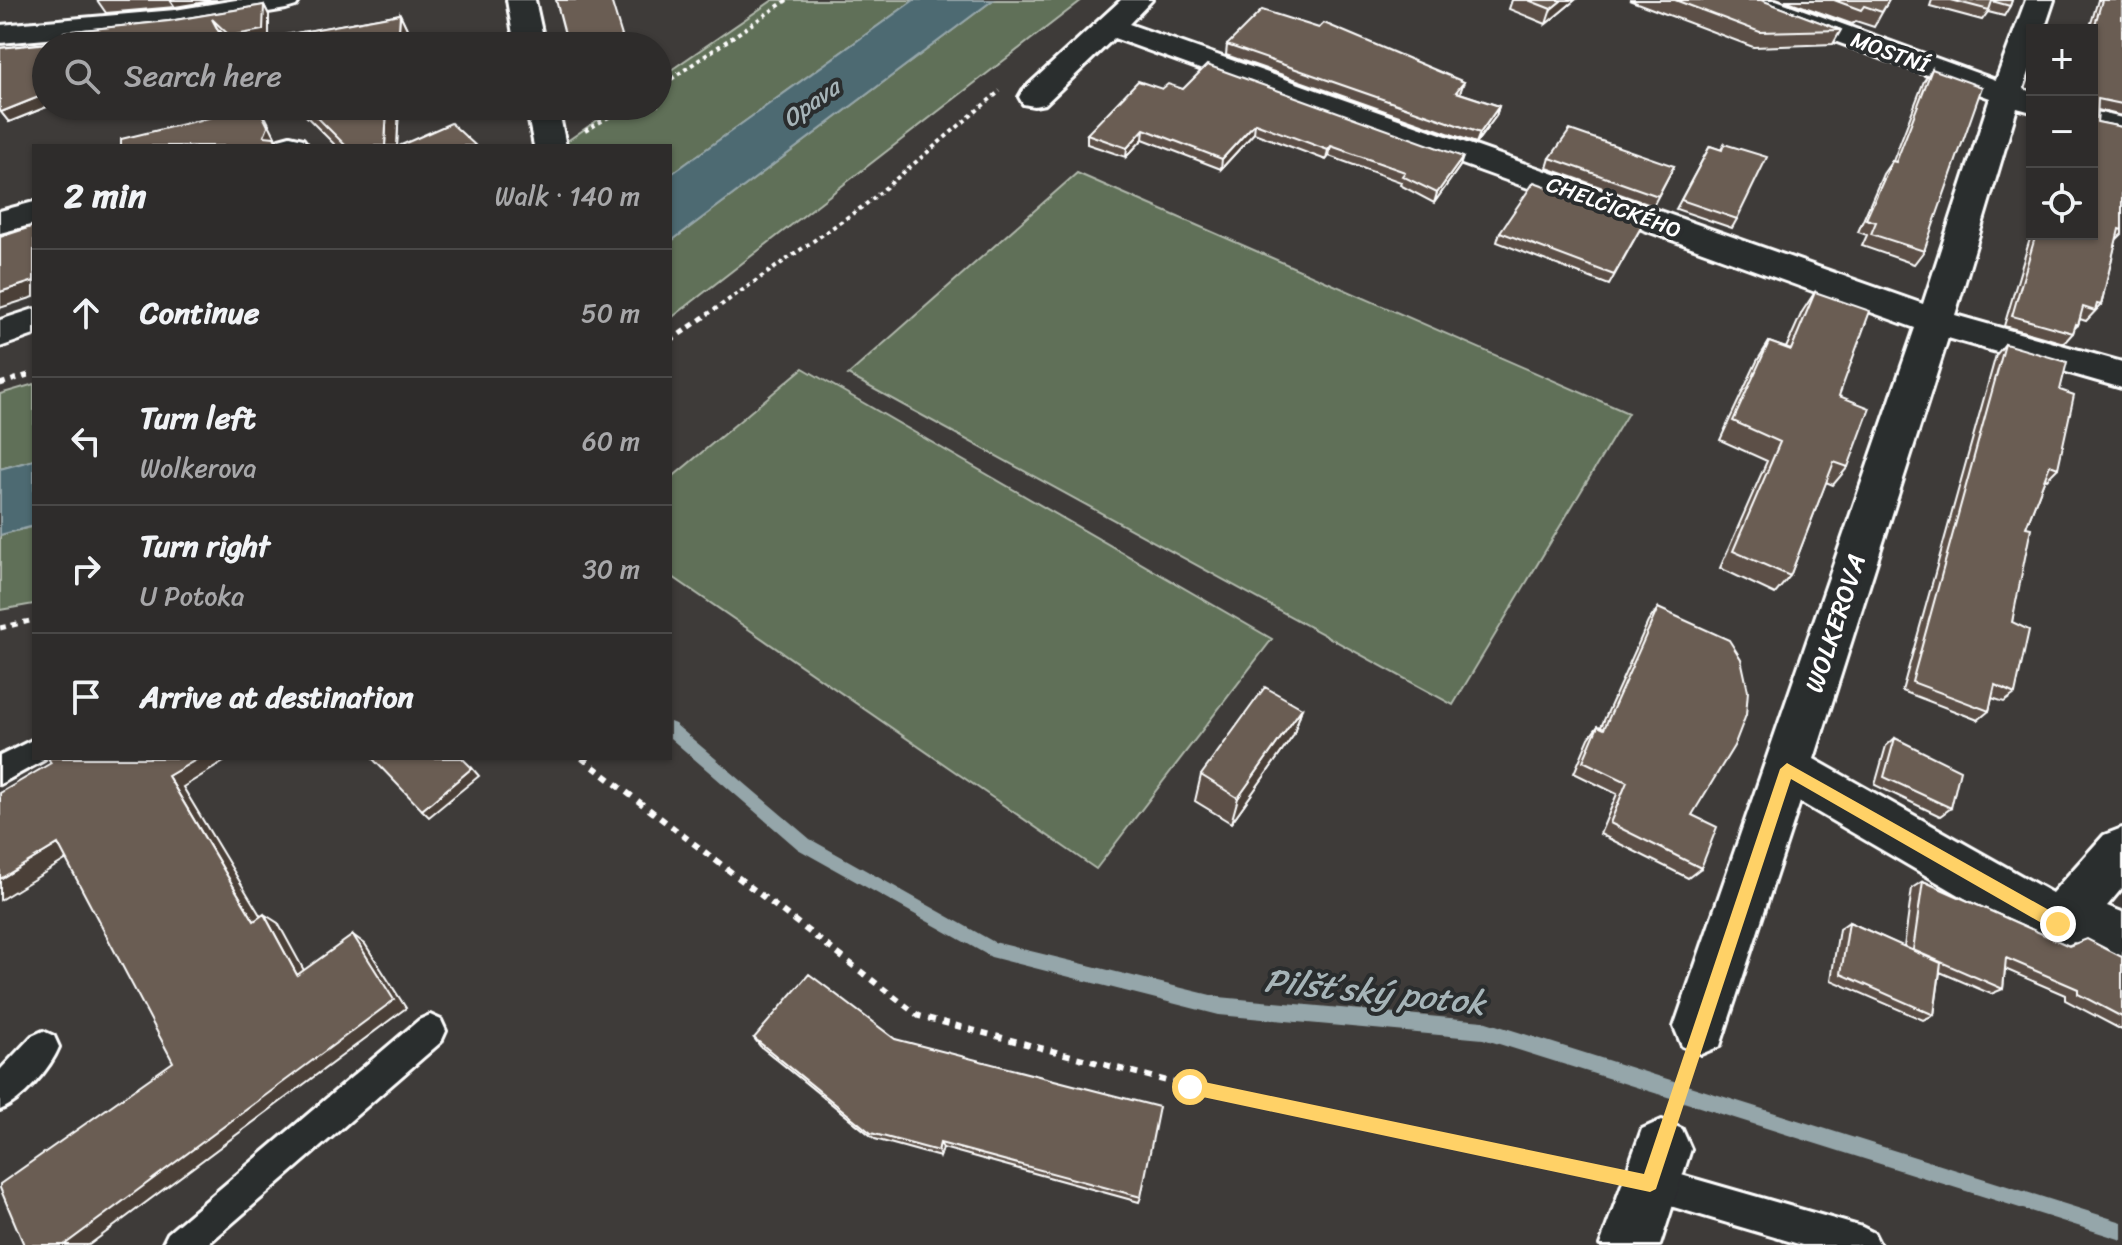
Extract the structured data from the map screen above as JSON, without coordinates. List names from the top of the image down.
{
  "streets": {
    "street": ["MOSTNÍ", "CHELČICKÉHO", "WOLKEROVA"]
  },
  "crossings": [
    ["MOSTNÍ", "WOLKEROVA"],
    ["CHELČICKÉHO", "WOLKEROVA"]
  ],
  "water": ["Opava", "Pilšťský potok"],
  "page": {
    "map_buttons": ["+", "−"],
    "search": "Search here",
    "heading": ["2 min", "Walk · 140 m"],
    "list": [
      ["Continue", "50 m"],
      ["Turn left", "Wolkerova", "60 m"],
      ["Turn right", "U Potoka", "30 m"],
      "Arrive at destination"
    ]
  }
}
